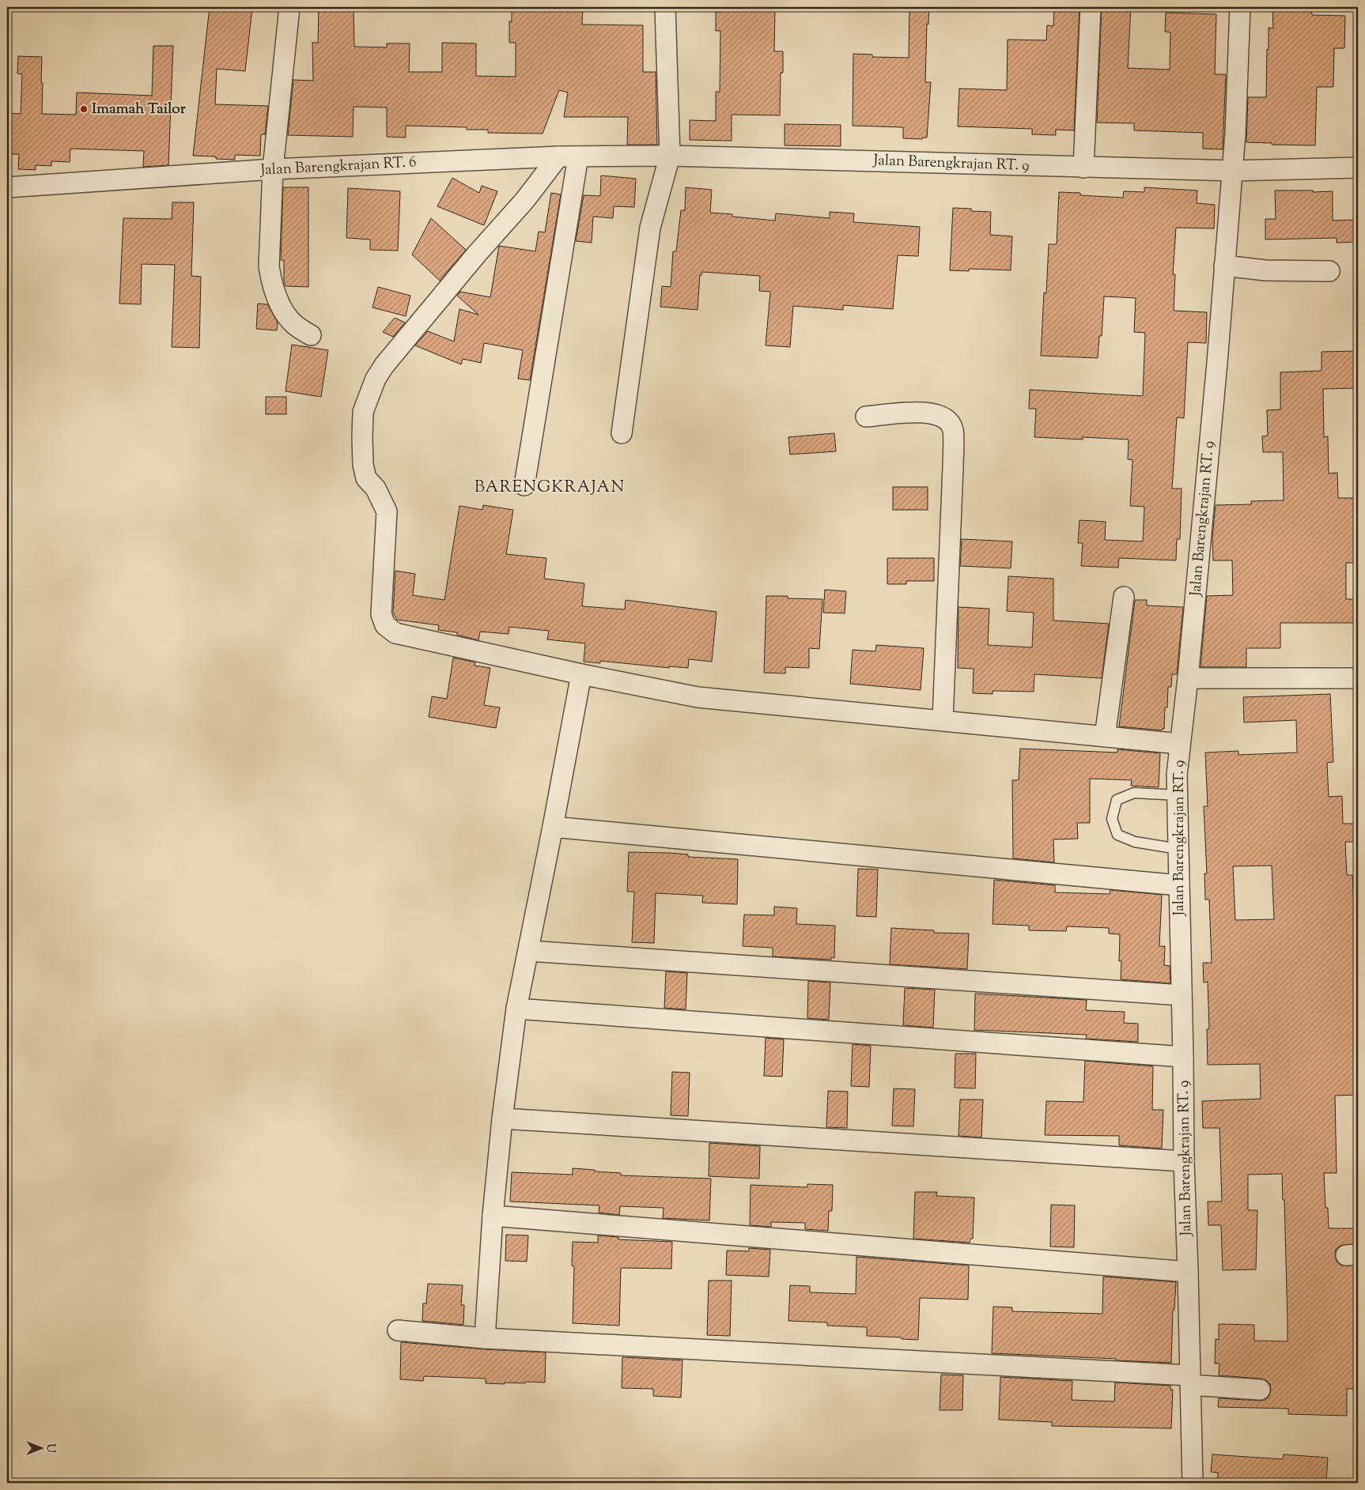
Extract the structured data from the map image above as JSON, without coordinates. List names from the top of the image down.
{
  "streets": {
    "street": ["Jalan Barengkrajan RT. 9", "Jalan Barengkrajan RT. 6"]
  },
  "crossings": [
    ["Jalan Barengkrajan RT. 9", "Jalan Barengkrajan RT. 6"]
  ],
  "districts": ["BARENGKRAJAN"],
  "places": ["Imamah Tailor"],
  "north": "right"
}
